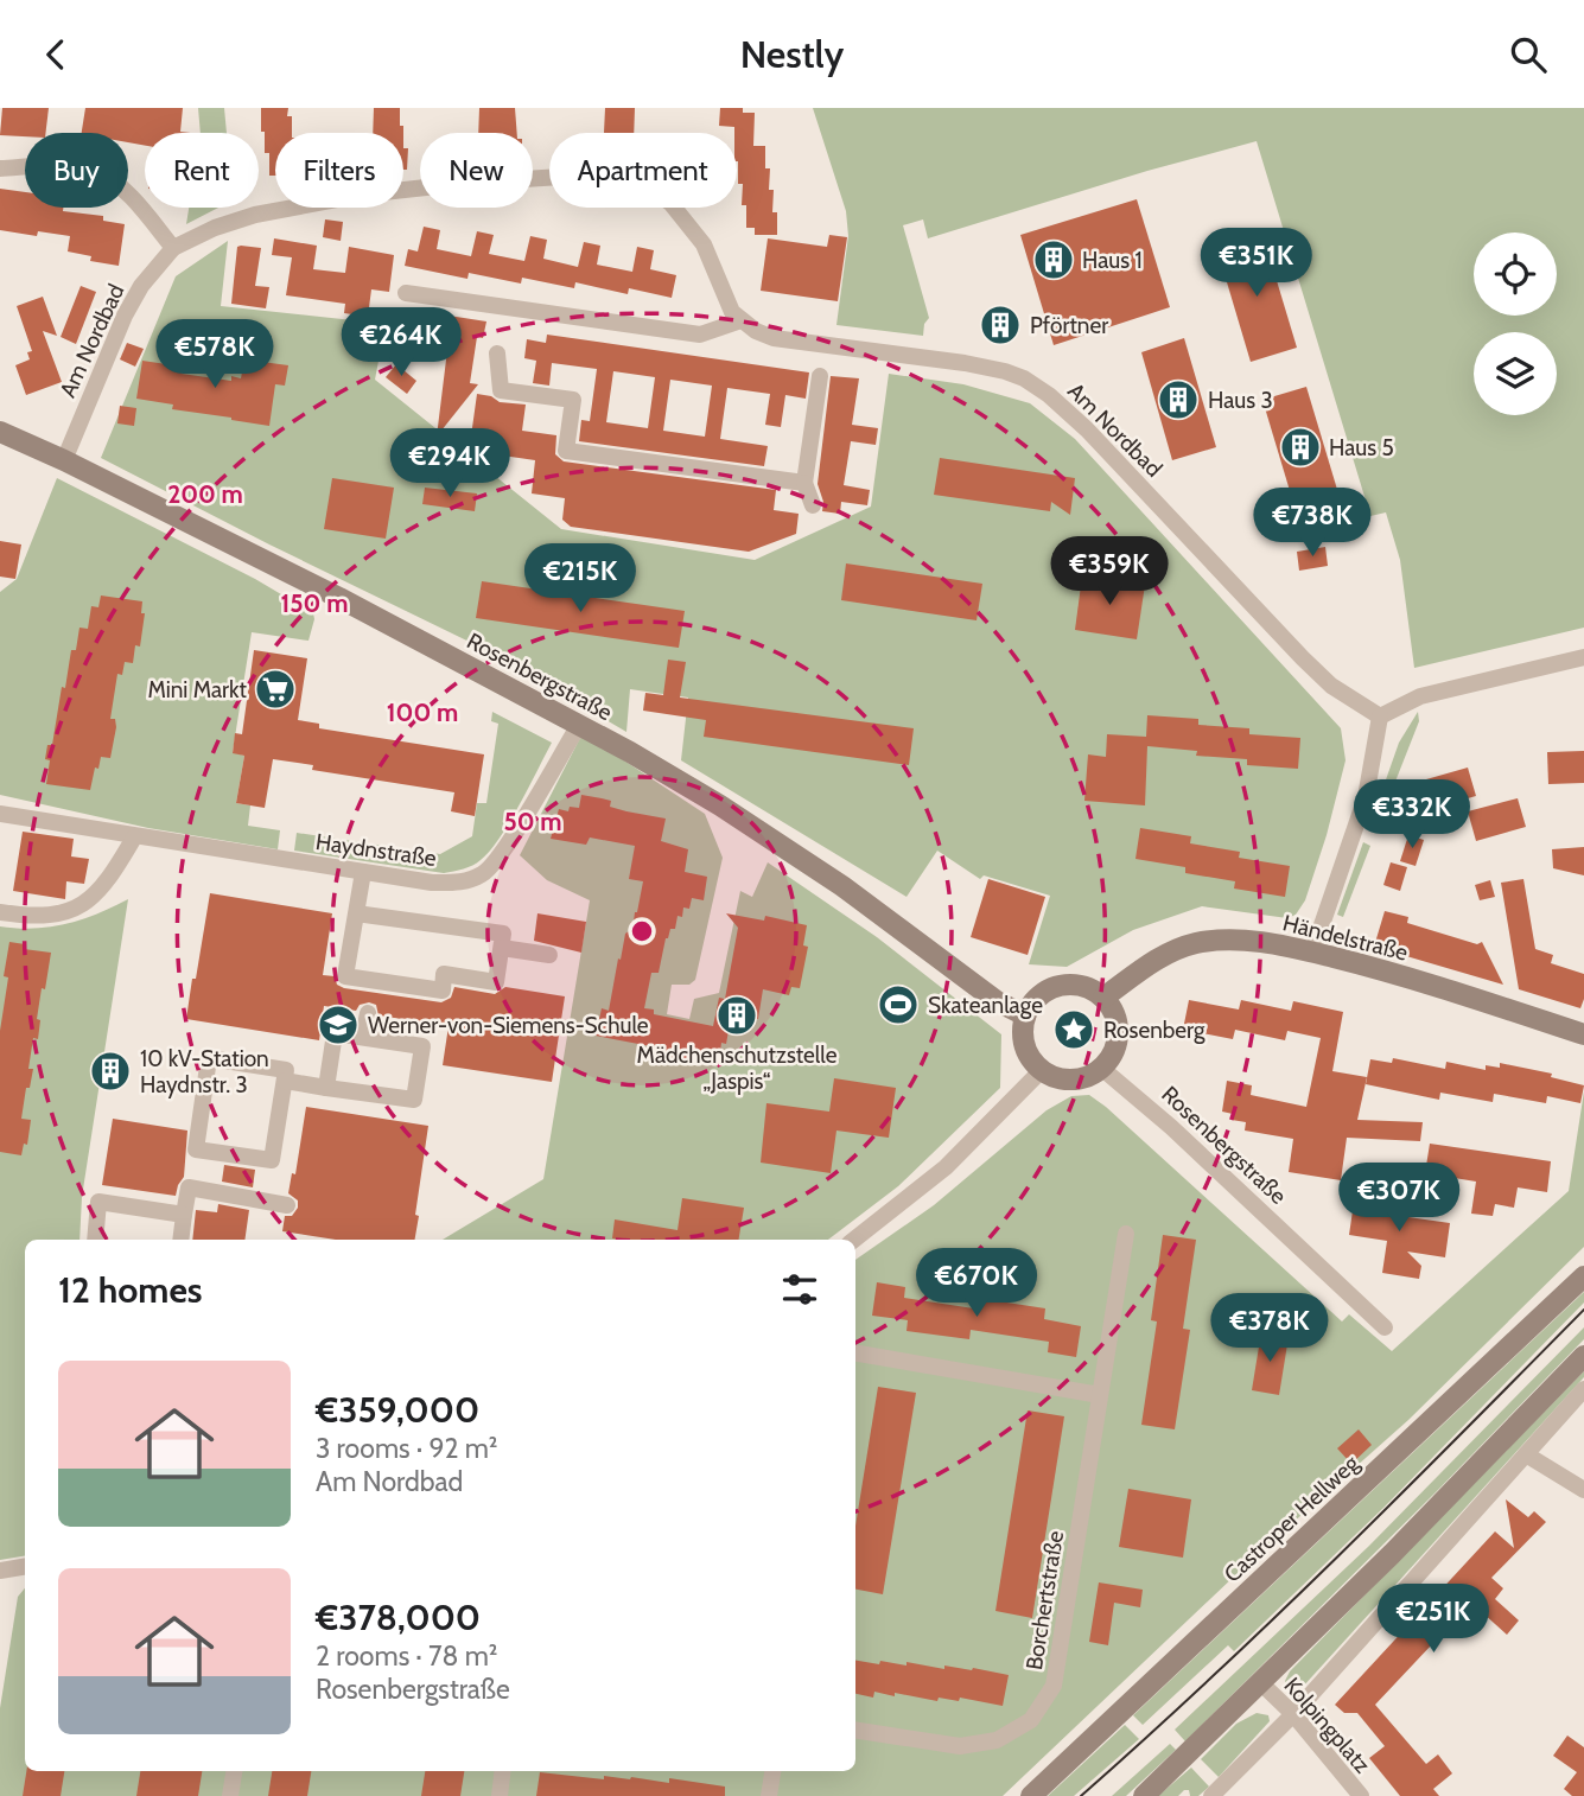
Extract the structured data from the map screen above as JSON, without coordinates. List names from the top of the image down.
{
  "streets": {
    "street": [
      "Am Nordbad",
      "Rosenbergstraße",
      "Haydnstraße",
      "Händelstraße",
      "Castroper Hellweg",
      "Borchertstraße",
      "Kolpingplatz"
    ]
  },
  "crossings": [
    ["Am Nordbad", "Rosenbergstraße"],
    ["Rosenbergstraße", "Haydnstraße"],
    ["Rosenbergstraße", "Händelstraße"]
  ],
  "places": {
    "building": [
      "Haus 1",
      "Pförtner",
      "Haus 3",
      "Haus 5",
      "Mädchenschutzstelle „Jaspis“",
      "10 kV-Station Haydnstr. 3"
    ],
    "supermarket": ["Mini Markt"],
    "sports": ["Skateanlage"],
    "school or university": ["Werner-von-Siemens-Schule"],
    "place": ["Rosenberg"]
  },
  "page": {
    "header": "Nestly",
    "chip": [
      "Buy",
      "Rent",
      "Filters",
      "New",
      "Apartment"
    ],
    "price": [
      "€351K",
      "€264K",
      "€578K",
      "€294K",
      "€738K",
      "€359K",
      "€215K",
      "€332K",
      "€307K",
      "€670K",
      "€378K",
      "€251K"
    ],
    "heading": "12 homes",
    "list": [
      {
        "name": "€359,000",
        "note": "3 rooms · 92 m² · Am Nordbad"
      },
      {
        "name": "€378,000",
        "note": "2 rooms · 78 m² · Rosenbergstraße"
      }
    ]
  },
  "rings": [
    "200 m",
    "150 m",
    "100 m",
    "50 m"
  ]
}
